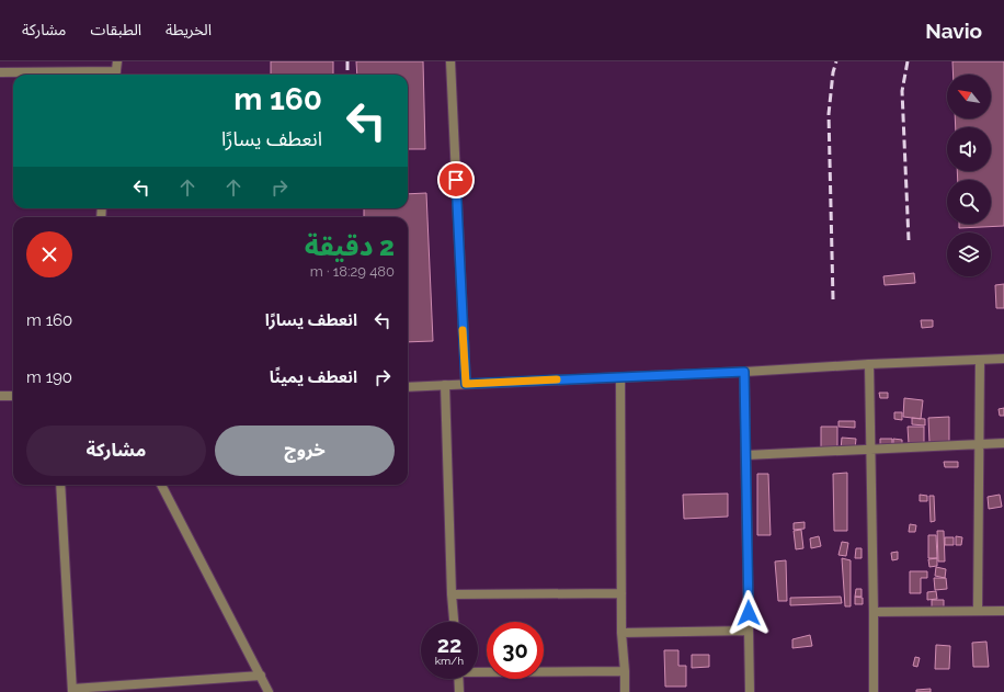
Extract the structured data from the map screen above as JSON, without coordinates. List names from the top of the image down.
{
  "north": "top left",
  "page": {
    "header": "Navio",
    "nav": ["الخريطة", "الطبقات", "مشاركة"],
    "turn": ["160 m", "انعطف يسارًا"],
    "heading": ["2 دقيقة", "480 m · 18:29"],
    "list": [
      {
        "name": "انعطف يسارًا",
        "value": "160 m"
      },
      {
        "name": "انعطف يمينًا",
        "value": "190 m"
      }
    ],
    "buttons": ["خروج", "مشاركة"],
    "speed": "22 km/h",
    "limit": "30"
  }
}
